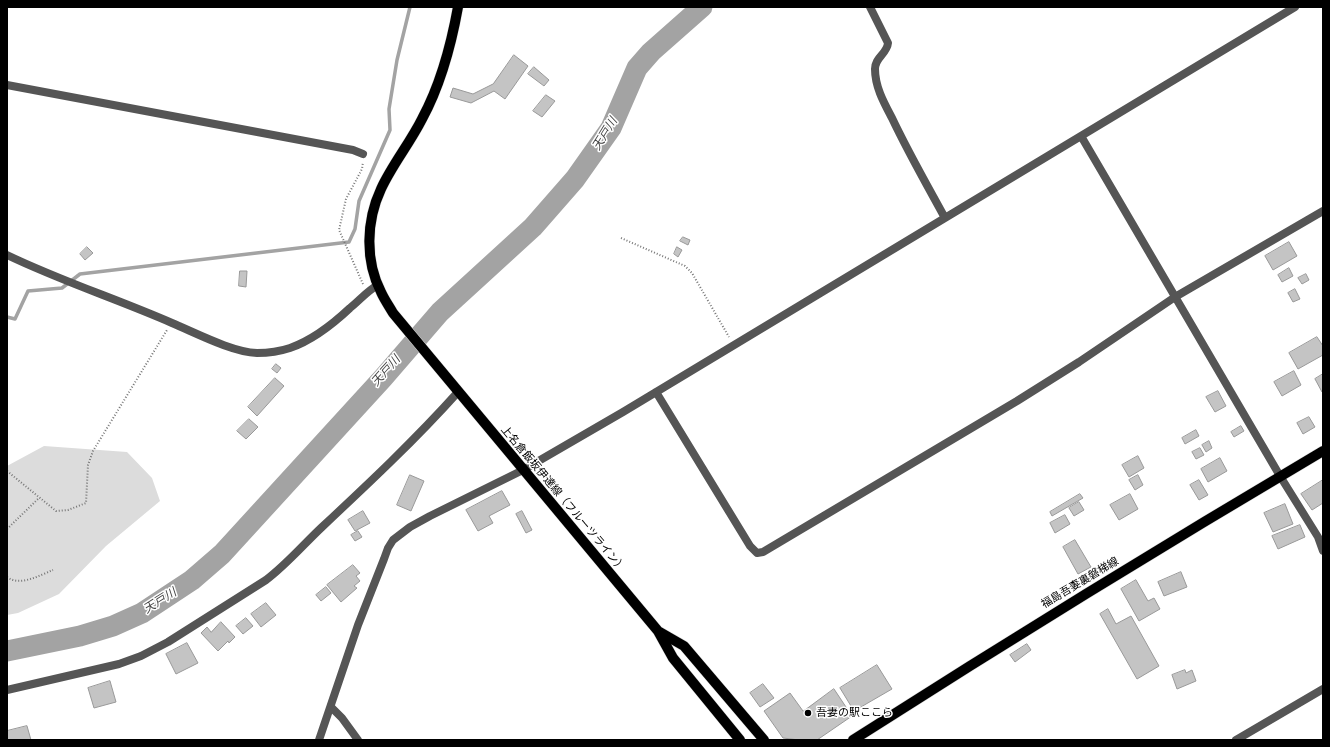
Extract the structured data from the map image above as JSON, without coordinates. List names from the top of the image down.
{
  "streets": {
    "main road": ["上名倉飯坂伊達線（フルーツライン）", "福島吾妻裏磐梯線"]
  },
  "water": ["天戸川"],
  "places": ["吾妻の駅ここら"]
}
